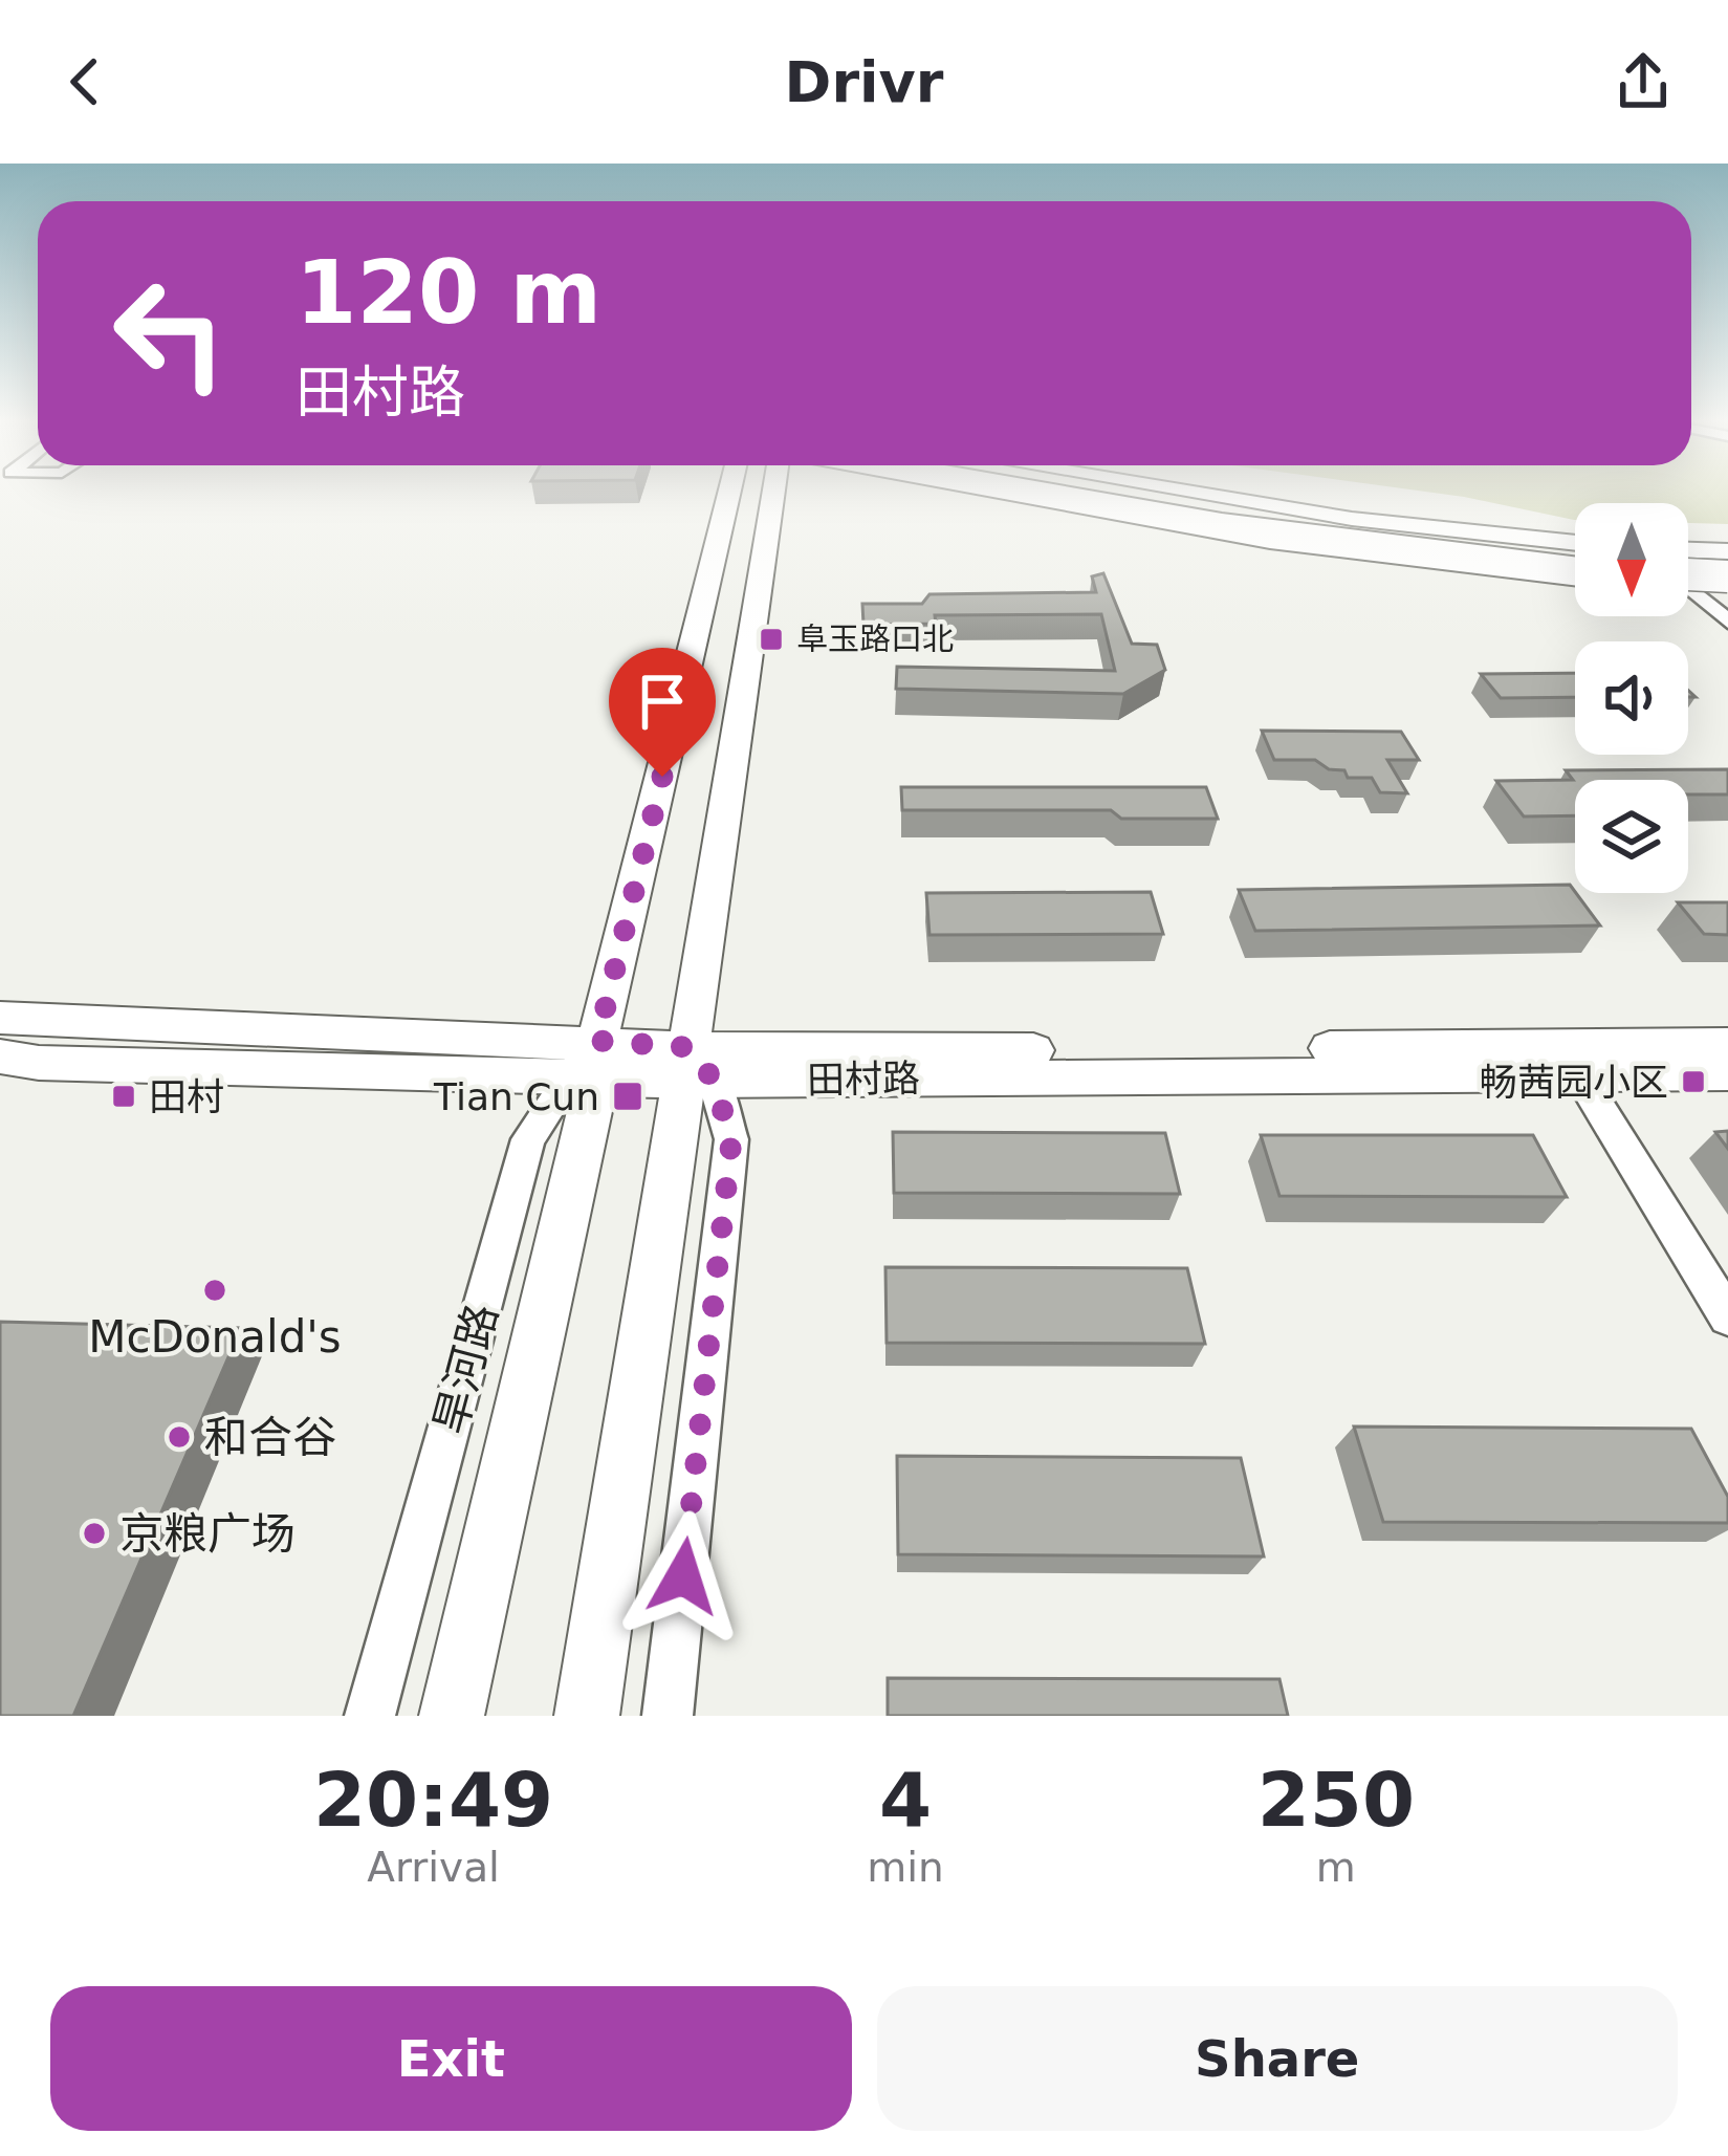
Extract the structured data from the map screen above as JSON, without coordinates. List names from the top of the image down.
{
  "streets": {
    "main road": ["田村路", "旱河路"]
  },
  "crossings": [
    ["田村路", "旱河路"]
  ],
  "places": {
    "transit": [
      "阜玉路口北",
      "畅茜园小区",
      "田村",
      "Tian Cun"
    ],
    "other": ["McDonald's", "和合谷", "京粮广场"]
  },
  "north": "bottom",
  "page": {
    "header": "Drivr",
    "turn": ["120 m", "田村路"],
    "eta": [
      "20:49",
      "Arrival",
      "4",
      "min",
      "250",
      "m"
    ],
    "buttons": ["Exit", "Share"]
  }
}
